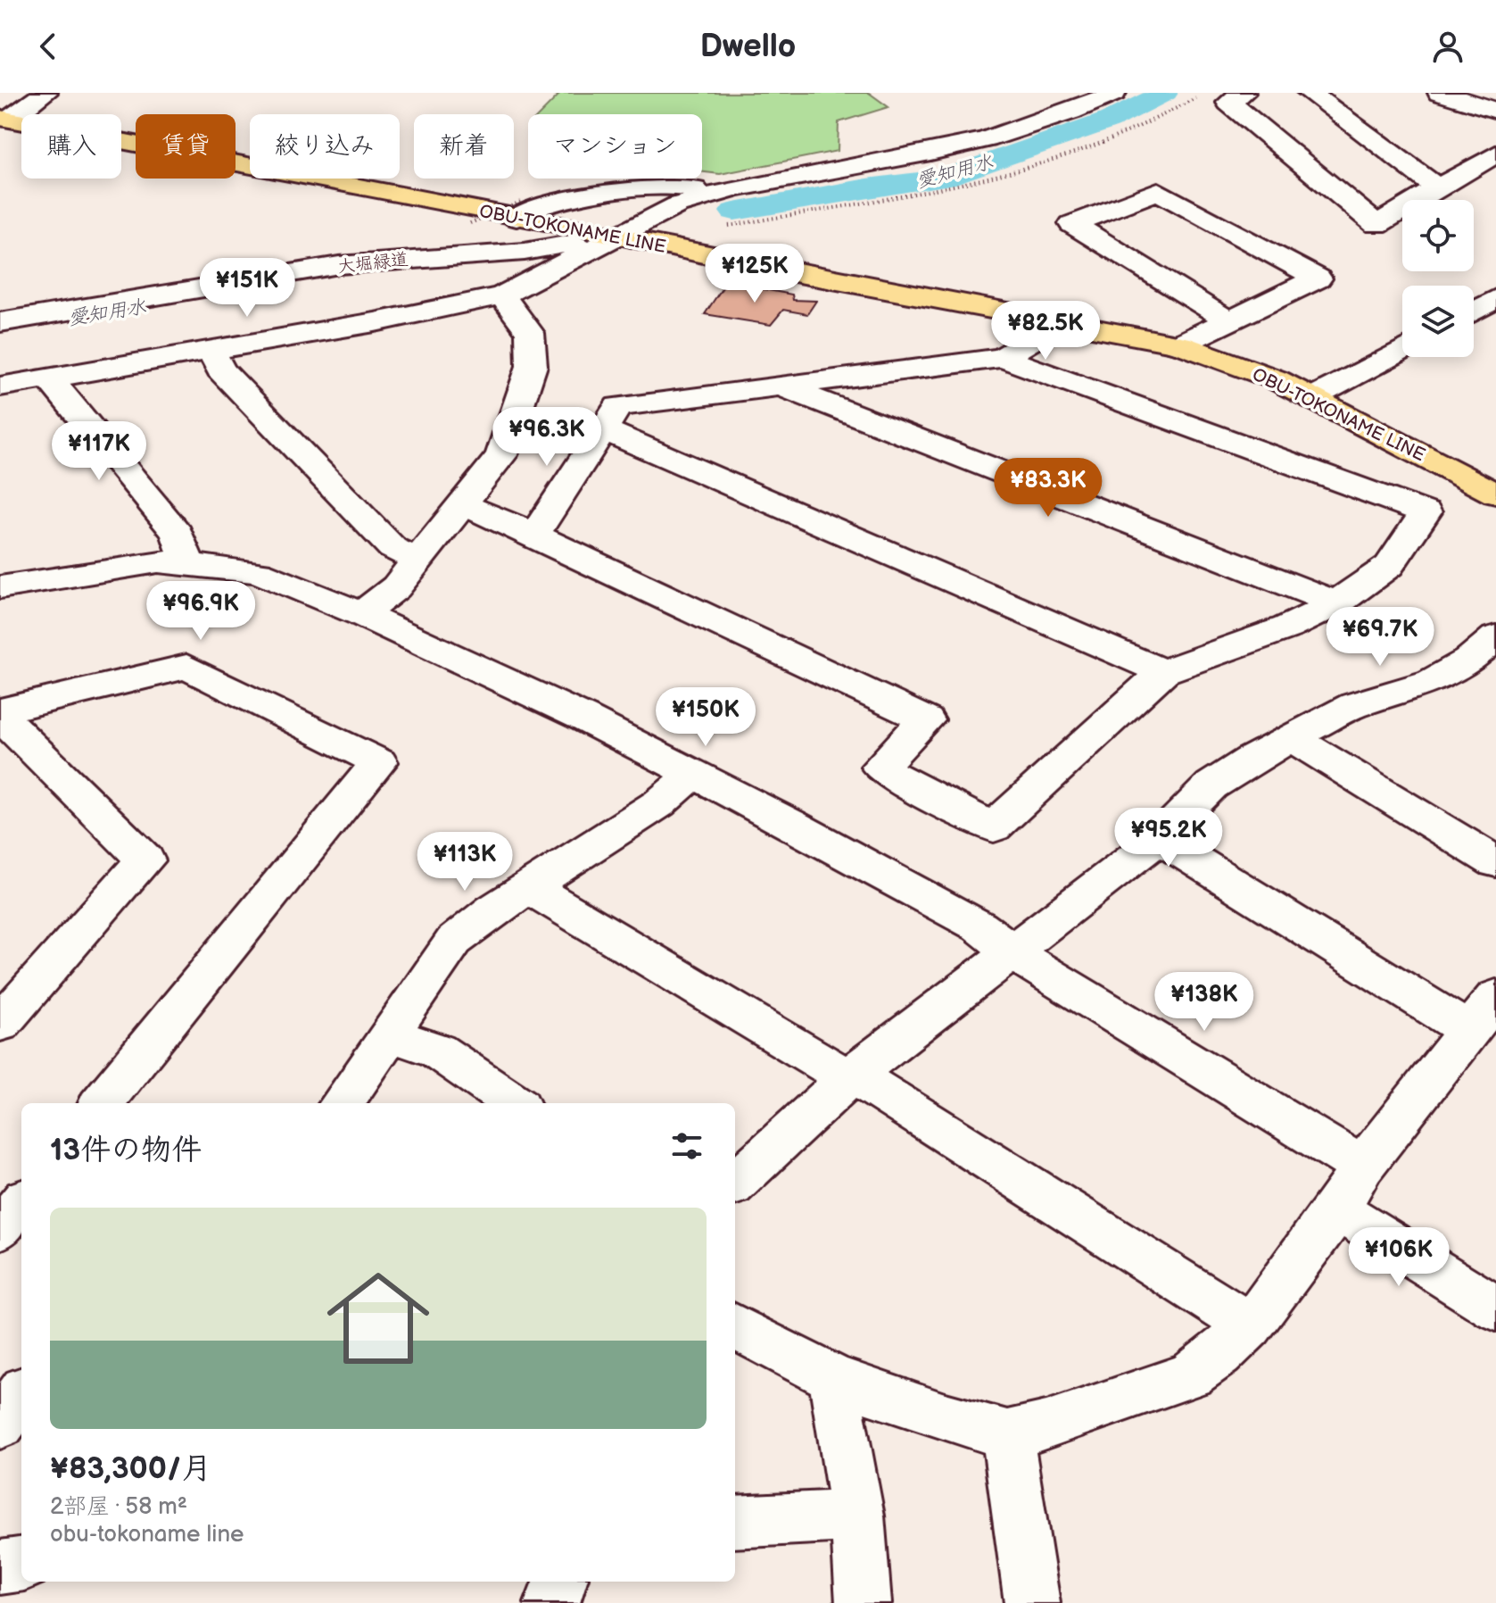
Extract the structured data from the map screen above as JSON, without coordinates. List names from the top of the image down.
{
  "streets": {
    "main road": ["OBU-TOKONAME LINE"],
    "street": ["大堀緑道"]
  },
  "crossings": [
    ["OBU-TOKONAME LINE", "大堀緑道"]
  ],
  "water": ["愛知用水"],
  "page": {
    "header": "Dwello",
    "chip": [
      "購入",
      "賃貸",
      "絞り込み",
      "新着",
      "マンション"
    ],
    "price": [
      "¥125K",
      "¥151K",
      "¥82.5K",
      "¥96.3K",
      "¥117K",
      "¥83.3K",
      "¥96.9K",
      "¥69.7K",
      "¥150K",
      "¥95.2K",
      "¥113K",
      "¥138K",
      "¥106K"
    ],
    "heading": "13件の物件",
    "list": [
      {
        "name": "¥83,300/月",
        "note": "2部屋 · 58 m² · obu-tokoname line"
      }
    ]
  }
}
